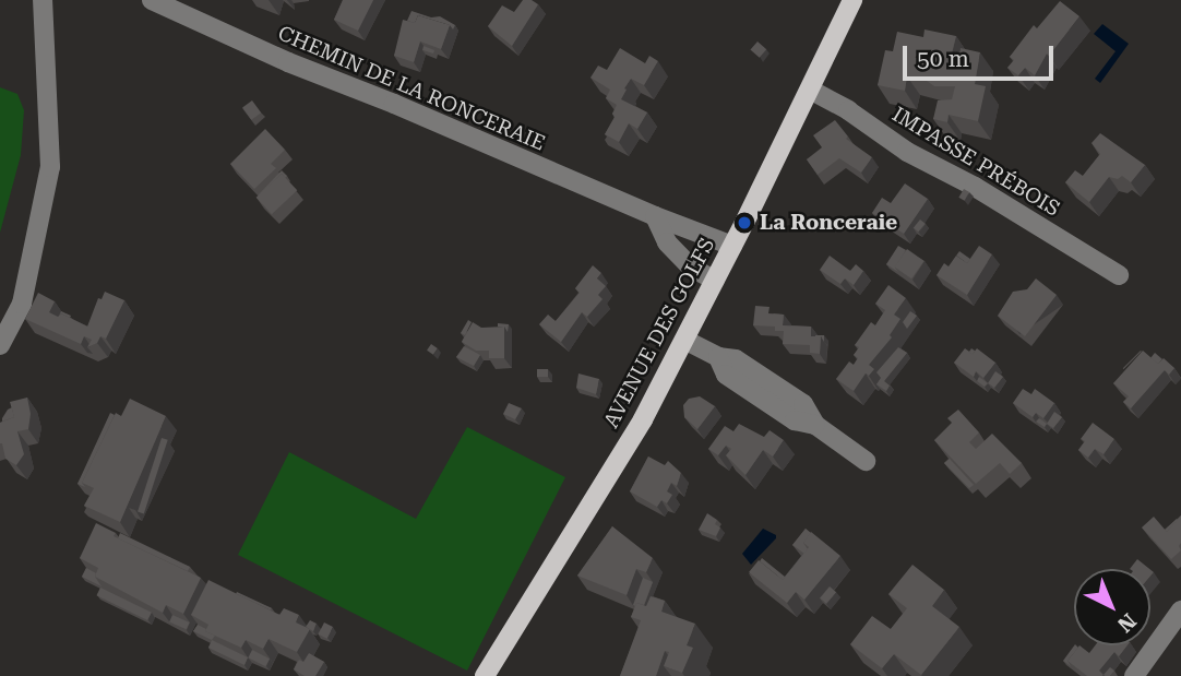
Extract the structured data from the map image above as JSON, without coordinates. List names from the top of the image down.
{
  "streets": {
    "main road": ["AVENUE DES GOLFS"],
    "street": ["CHEMIN DE LA RONCERAIE", "IMPASSE PRÉBOIS"]
  },
  "crossings": [
    ["CHEMIN DE LA RONCERAIE", "AVENUE DES GOLFS"],
    ["IMPASSE PRÉBOIS", "AVENUE DES GOLFS"]
  ],
  "places": ["La Ronceraie"],
  "scale_bar": "50 m",
  "north": "bottom right"
}
